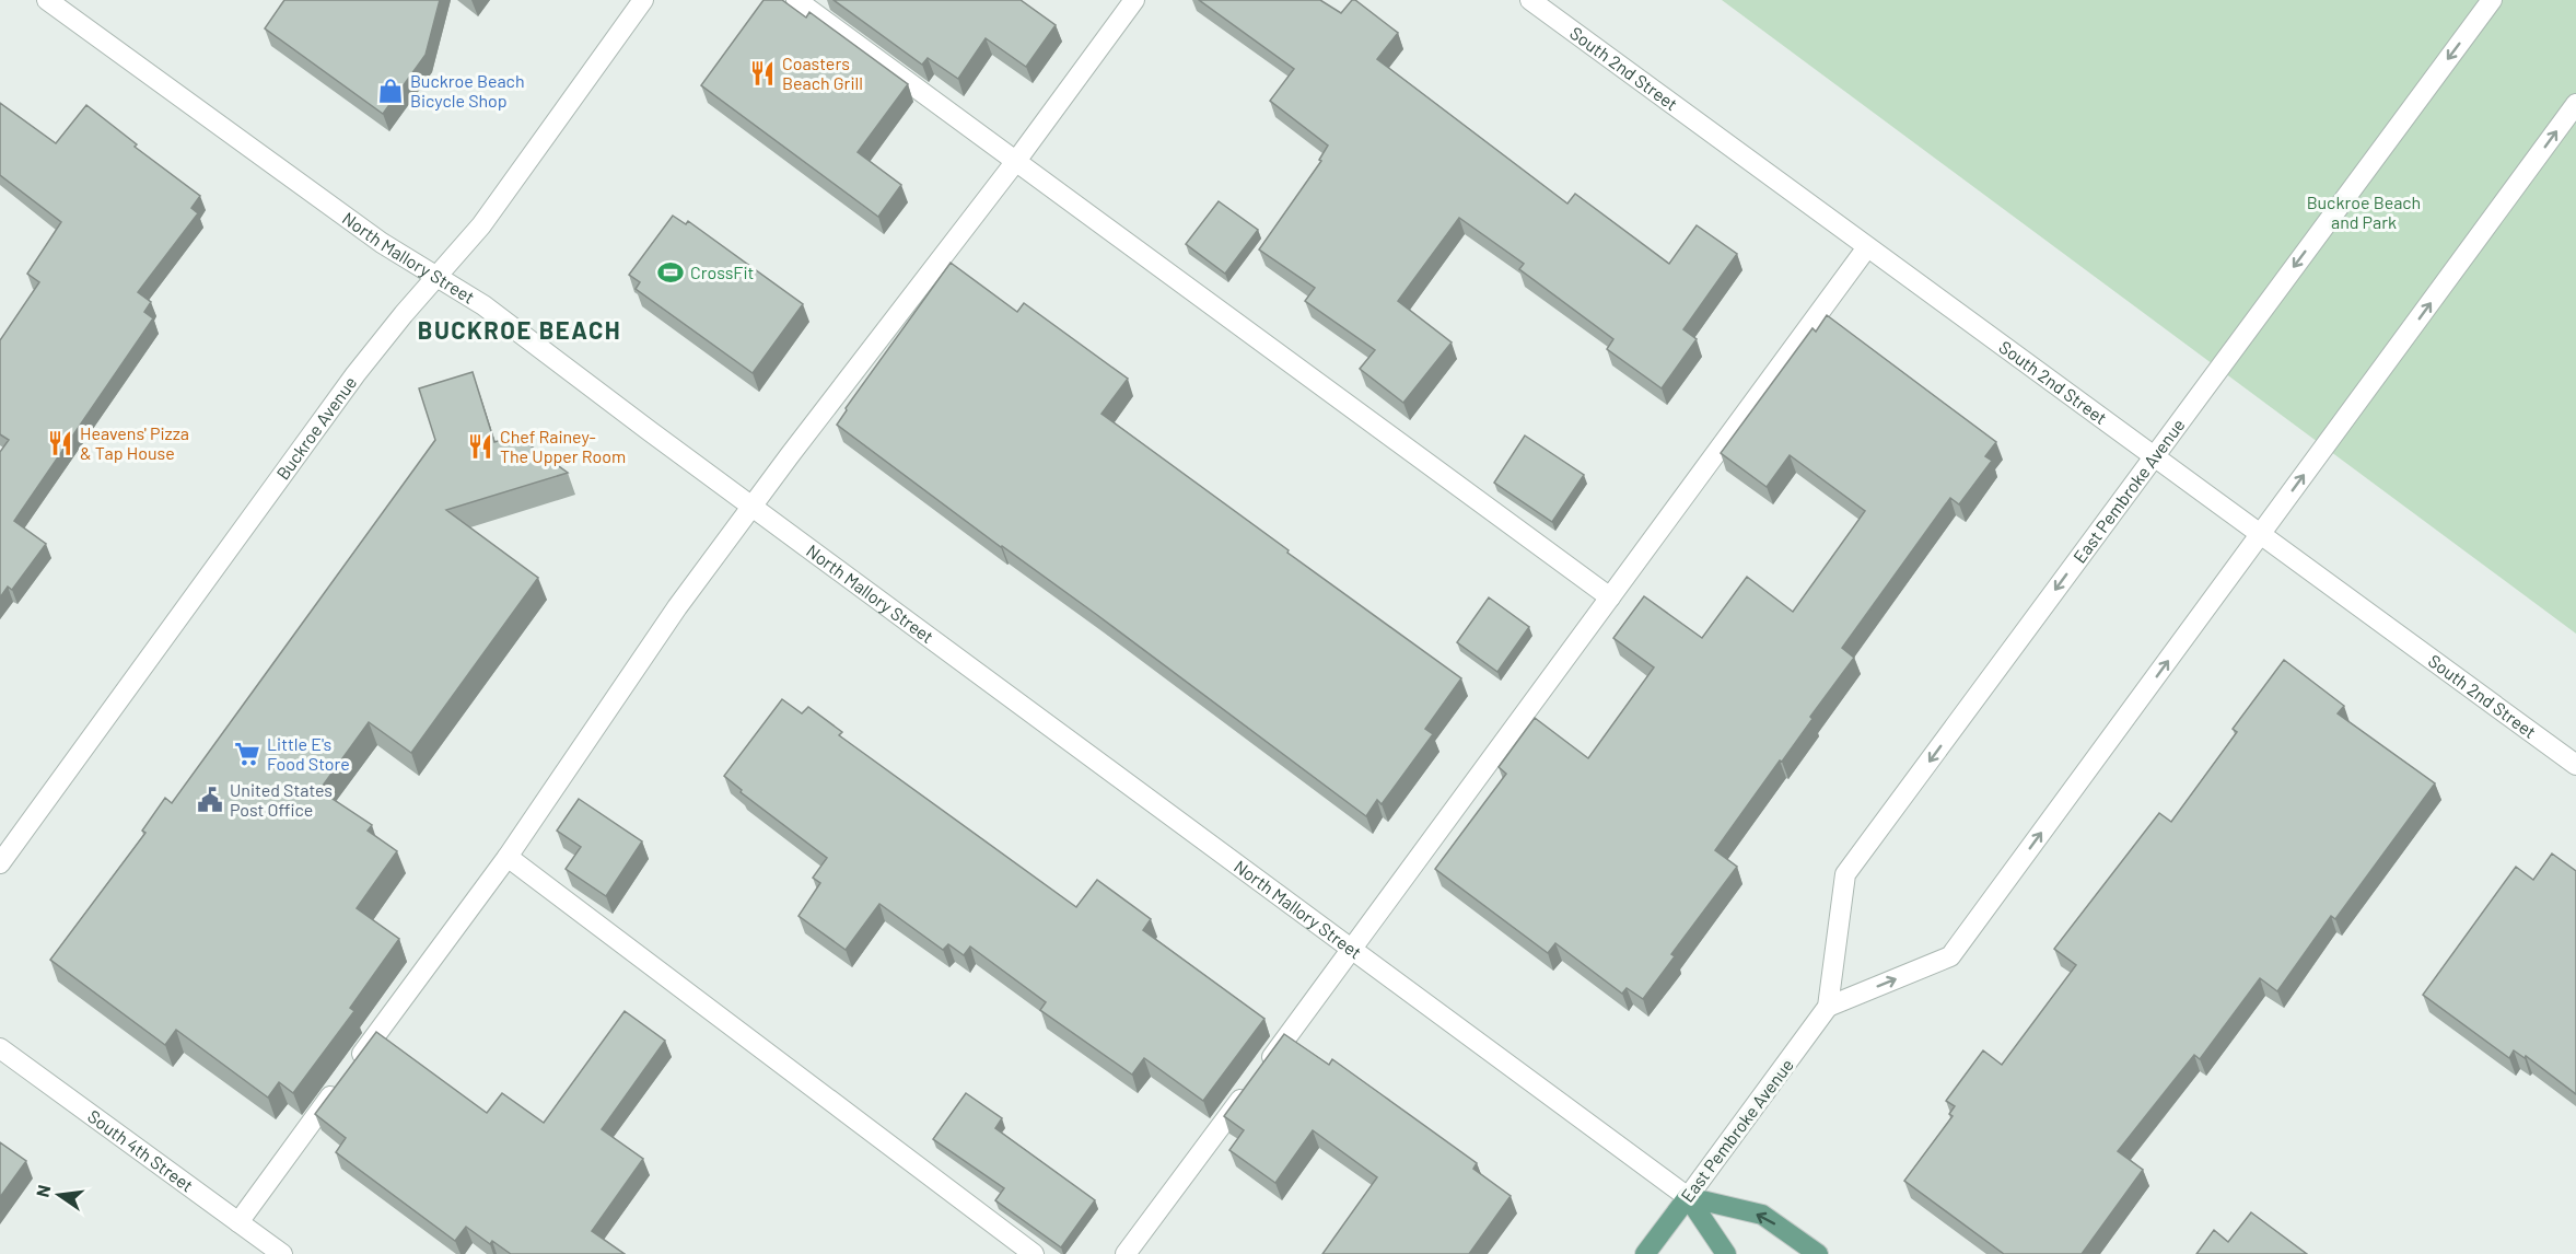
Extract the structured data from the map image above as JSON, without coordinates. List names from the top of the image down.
{
  "streets": {
    "main road": ["North Mallory Street", "East Pembroke Avenue"],
    "street": ["South 2nd Street", "Buckroe Avenue", "South 4th Street"]
  },
  "crossings": [
    ["South 2nd Street", "East Pembroke Avenue"],
    ["North Mallory Street", "Buckroe Avenue"],
    ["North Mallory Street", "East Pembroke Avenue"]
  ],
  "districts": ["BUCKROE BEACH"],
  "parks": ["Buckroe Beach and Park"],
  "places": {
    "restaurant": ["Coasters Beach Grill", "Heavens' Pizza & Tap House", "Chef Rainey- The Upper Room"],
    "shop": ["Buckroe Beach Bicycle Shop"],
    "sports": ["CrossFit"],
    "supermarket": ["Little E's Food Store"],
    "public building": ["United States Post Office"]
  },
  "north": "left"
}
